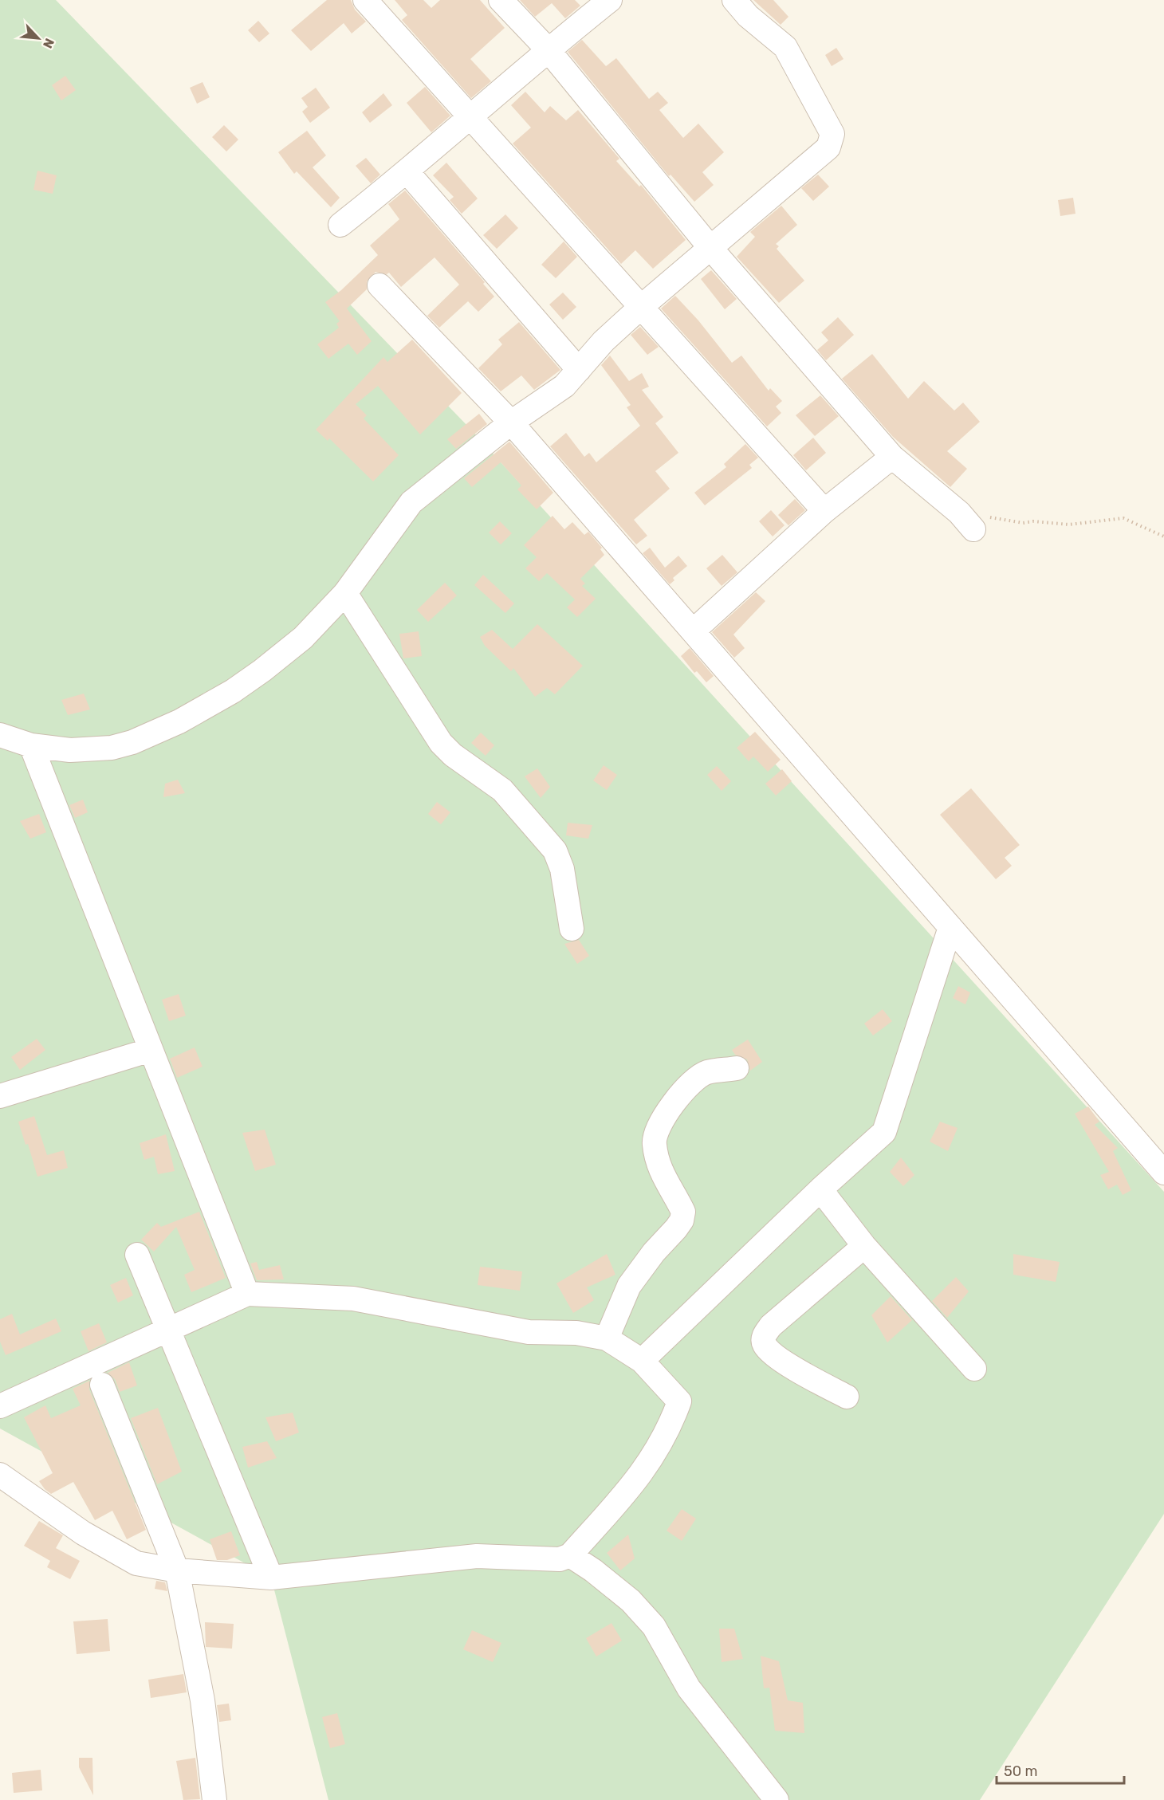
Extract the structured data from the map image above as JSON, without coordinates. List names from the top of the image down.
{
  "scale_bar": "50 m",
  "north": "bottom right"
}
